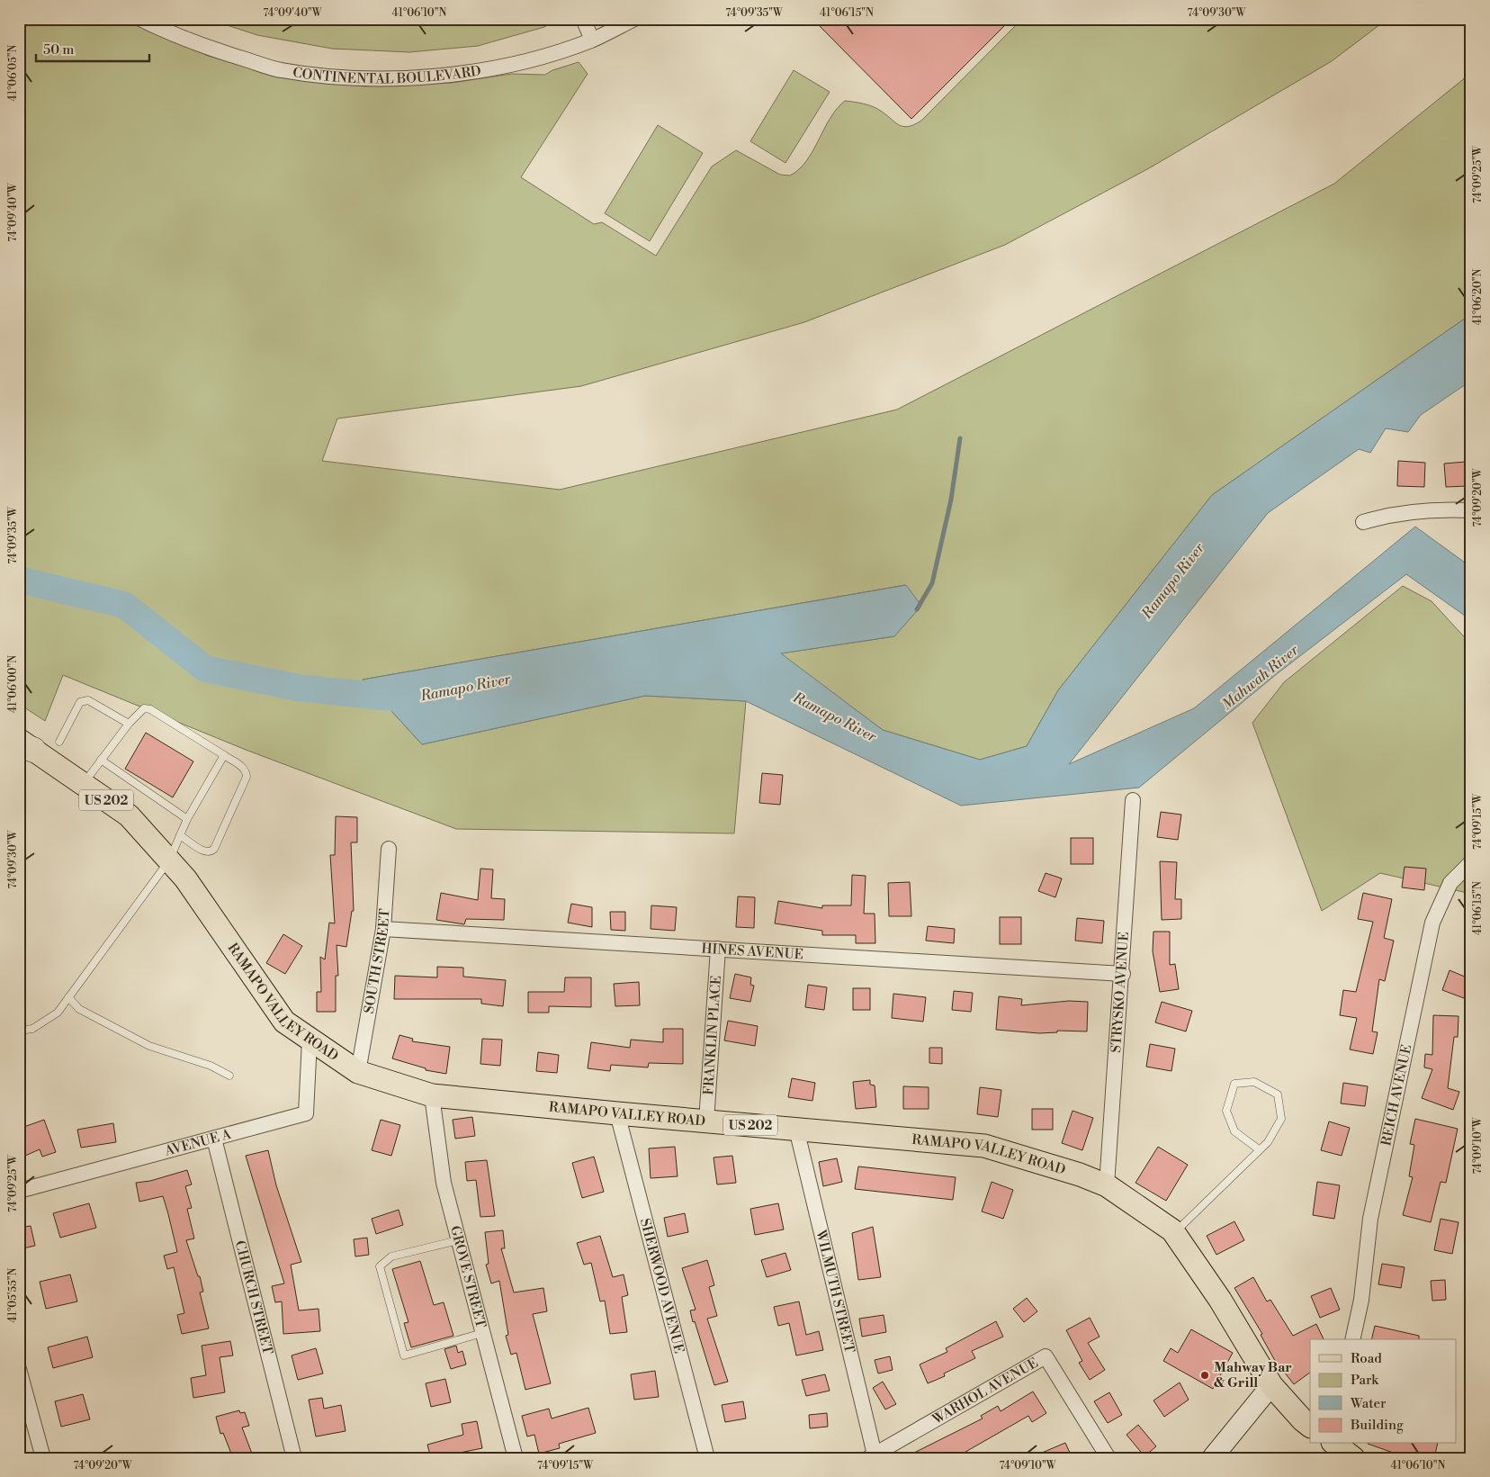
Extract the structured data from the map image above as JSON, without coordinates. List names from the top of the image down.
{
  "streets": {
    "main road": ["US 202", "RAMAPO VALLEY ROAD"],
    "street": [
      "CONTINENTAL BOULEVARD",
      "HINES AVENUE",
      "SOUTH STREET",
      "STRYSKO AVENUE",
      "FRANKLIN PLACE",
      "REICH AVENUE",
      "AVENUE A",
      "GROVE STREET",
      "SHERWOOD AVENUE",
      "WILMUTH STREET",
      "CHURCH STREET",
      "WARHOL AVENUE"
    ]
  },
  "crossings": [
    ["HINES AVENUE", "SOUTH STREET"],
    ["HINES AVENUE", "STRYSKO AVENUE"],
    ["HINES AVENUE", "FRANKLIN PLACE"],
    ["SOUTH STREET", "RAMAPO VALLEY ROAD"],
    ["STRYSKO AVENUE", "RAMAPO VALLEY ROAD"],
    ["RAMAPO VALLEY ROAD", "FRANKLIN PLACE"],
    ["RAMAPO VALLEY ROAD", "AVENUE A"],
    ["RAMAPO VALLEY ROAD", "GROVE STREET"],
    ["RAMAPO VALLEY ROAD", "SHERWOOD AVENUE"],
    ["RAMAPO VALLEY ROAD", "WILMUTH STREET"],
    ["AVENUE A", "CHURCH STREET"],
    ["WILMUTH STREET", "WARHOL AVENUE"]
  ],
  "water": ["Ramapo River", "Mahwah River"],
  "places": ["Mahway Bar & Grill"],
  "legend": [
    "Road",
    "Park",
    "Water",
    "Building"
  ],
  "scale_bar": "50 m",
  "coordinates": [
    "74°09'40\"W",
    "41°06'10\"N",
    "74°09'35\"W",
    "41°06'15\"N",
    "74°09'30\"W",
    "41°06'05\"N",
    "74°09'25\"W",
    "41°06'20\"N",
    "74°09'20\"W",
    "41°06'00\"N",
    "74°09'15\"W",
    "74°09'10\"W",
    "41°05'55\"N"
  ]
}
